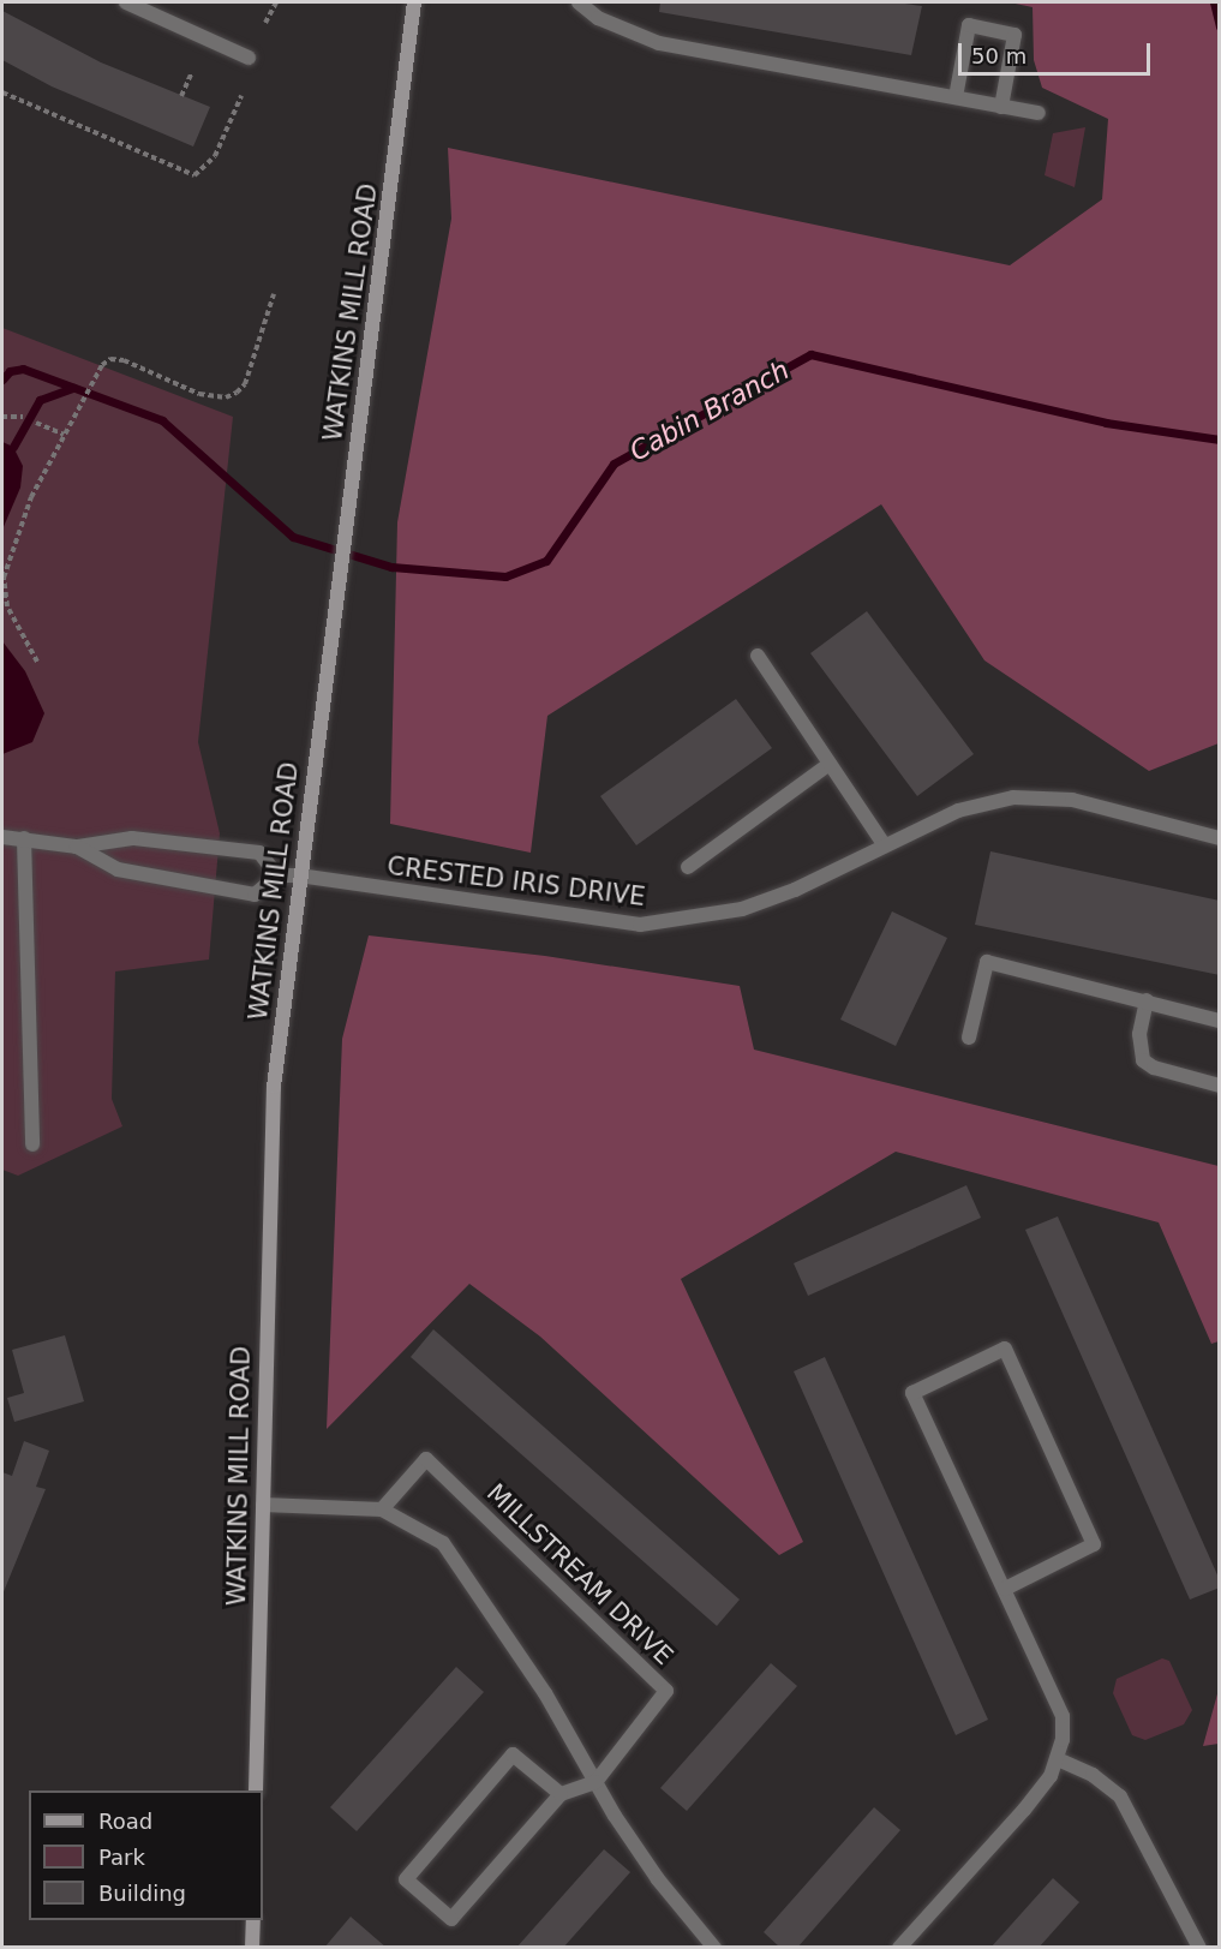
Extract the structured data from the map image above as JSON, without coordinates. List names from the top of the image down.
{
  "streets": {
    "street": ["WATKINS MILL ROAD", "CRESTED IRIS DRIVE", "MILLSTREAM DRIVE"]
  },
  "crossings": [
    ["WATKINS MILL ROAD", "CRESTED IRIS DRIVE"]
  ],
  "water": ["Cabin Branch"],
  "legend": ["Road", "Park", "Building"],
  "scale_bar": "50 m"
}
